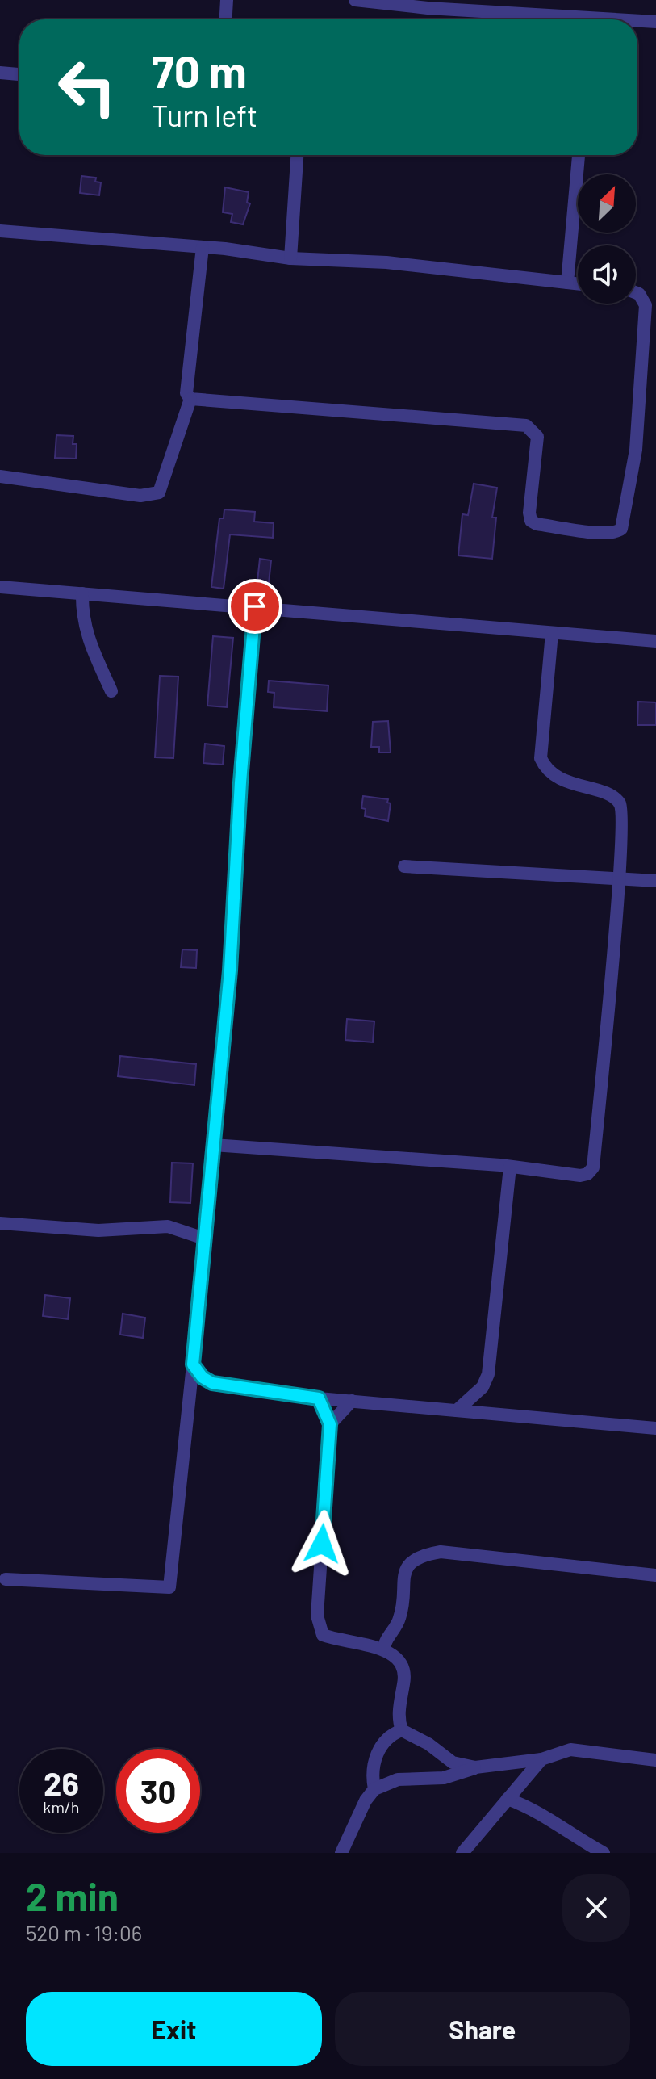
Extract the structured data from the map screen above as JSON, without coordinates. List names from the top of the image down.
{
  "north": "top right",
  "page": {
    "turn": ["70 m", "Turn left"],
    "speed": "26 km/h",
    "limit": "30",
    "heading": ["2 min", "520 m · 19:06"],
    "buttons": ["Exit", "Share"]
  }
}
